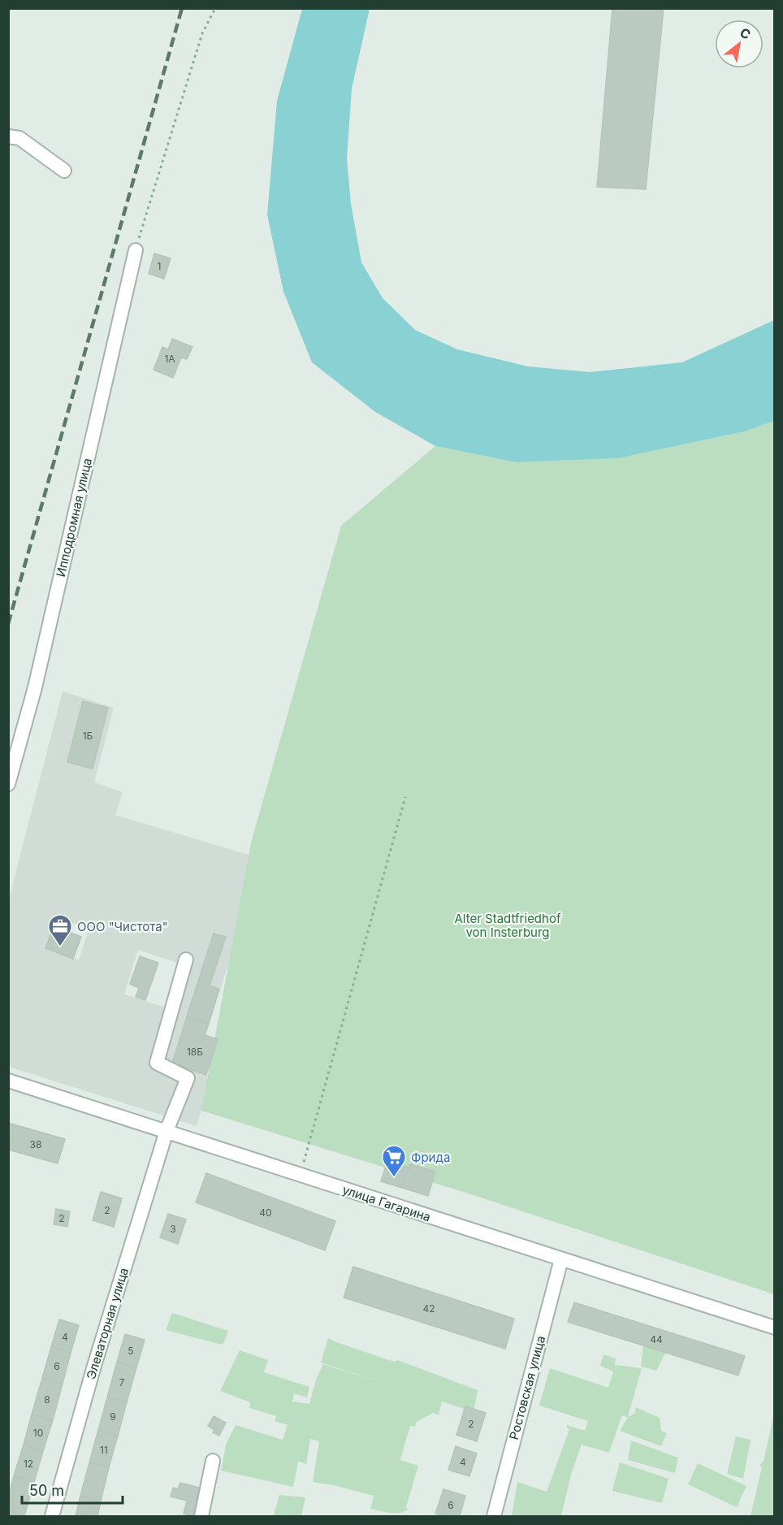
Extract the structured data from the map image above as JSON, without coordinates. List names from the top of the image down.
{
  "streets": {
    "street": [
      "Ипподромная улица",
      "улица Гагарина",
      "Элеваторная улица",
      "Ростовская улица"
    ]
  },
  "crossings": [
    ["улица Гагарина", "Элеваторная улица"],
    ["улица Гагарина", "Ростовская улица"]
  ],
  "parks": ["Alter Stadtfriedhof von Insterburg"],
  "places": {
    "office": ["ООО \"Чистота\""],
    "supermarket": ["Фрида"]
  },
  "house_numbers": [
    "1",
    "1А",
    "1Б",
    "18Б",
    "38",
    "2",
    "40",
    "2",
    "3",
    "42",
    "4",
    "44",
    "5",
    "6",
    "7",
    "8",
    "9",
    "2",
    "10",
    "11",
    "4",
    "12",
    "6"
  ],
  "scale_bar": "50 m",
  "north": "top right"
}
